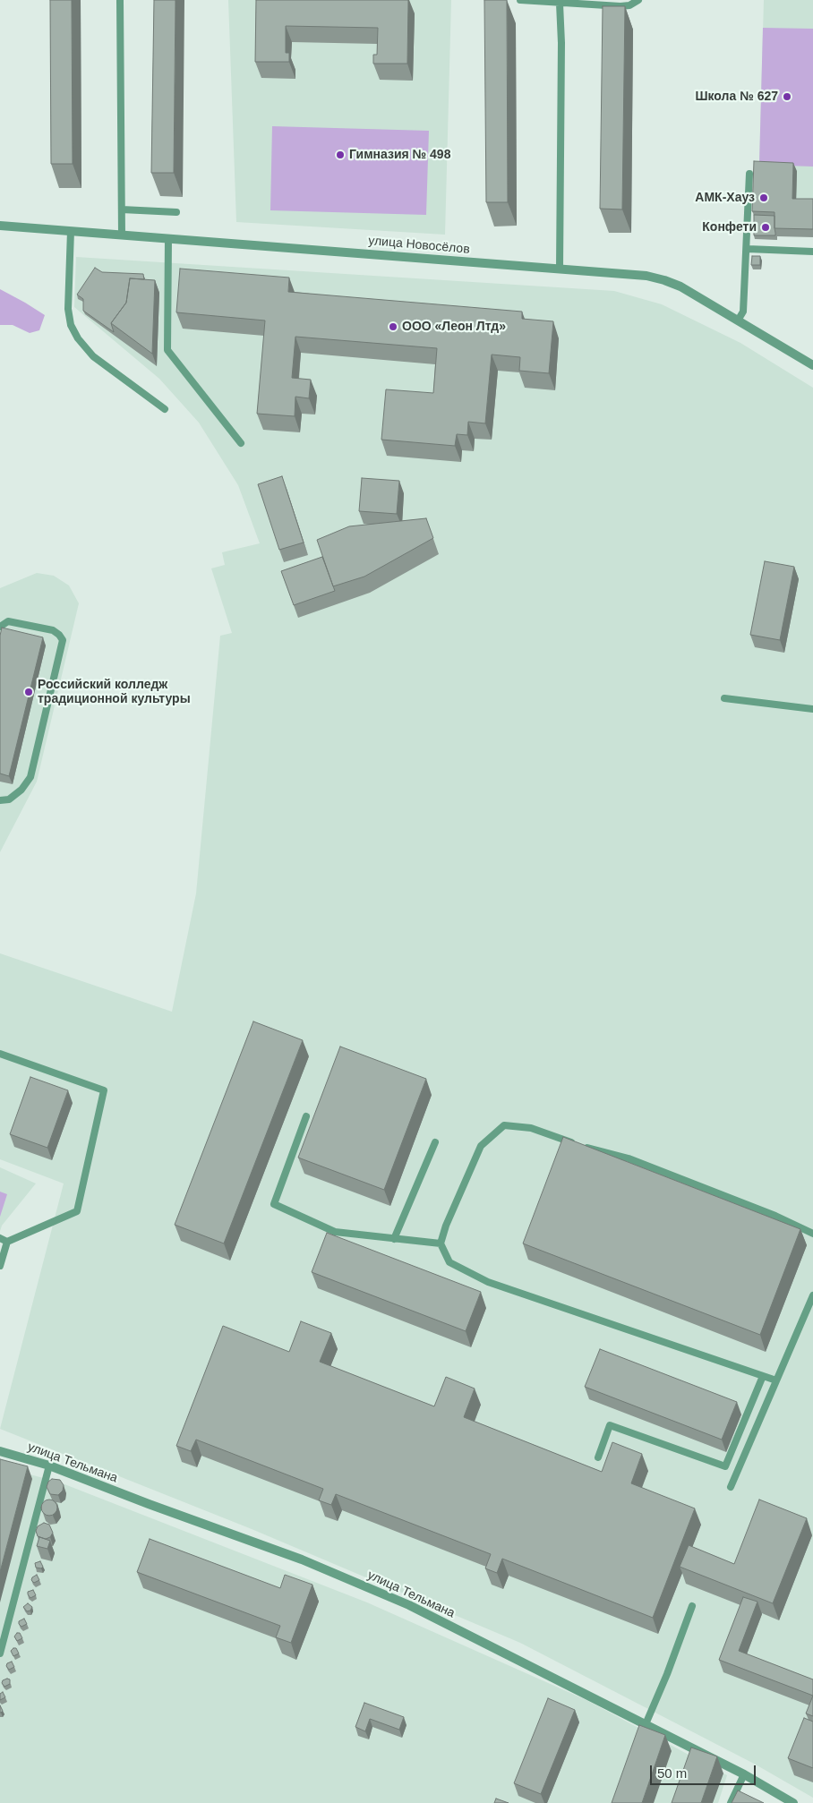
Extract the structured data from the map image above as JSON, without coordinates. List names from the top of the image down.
{
  "streets": {
    "street": ["улица Новосёлов", "улица Тельмана"]
  },
  "places": [
    "Школа № 627",
    "Гимназия № 498",
    "АМК-Хауз",
    "Конфети",
    "ООО «Леон Лтд»",
    "Российский колледж традиционной культуры"
  ],
  "scale_bar": "50 m"
}
